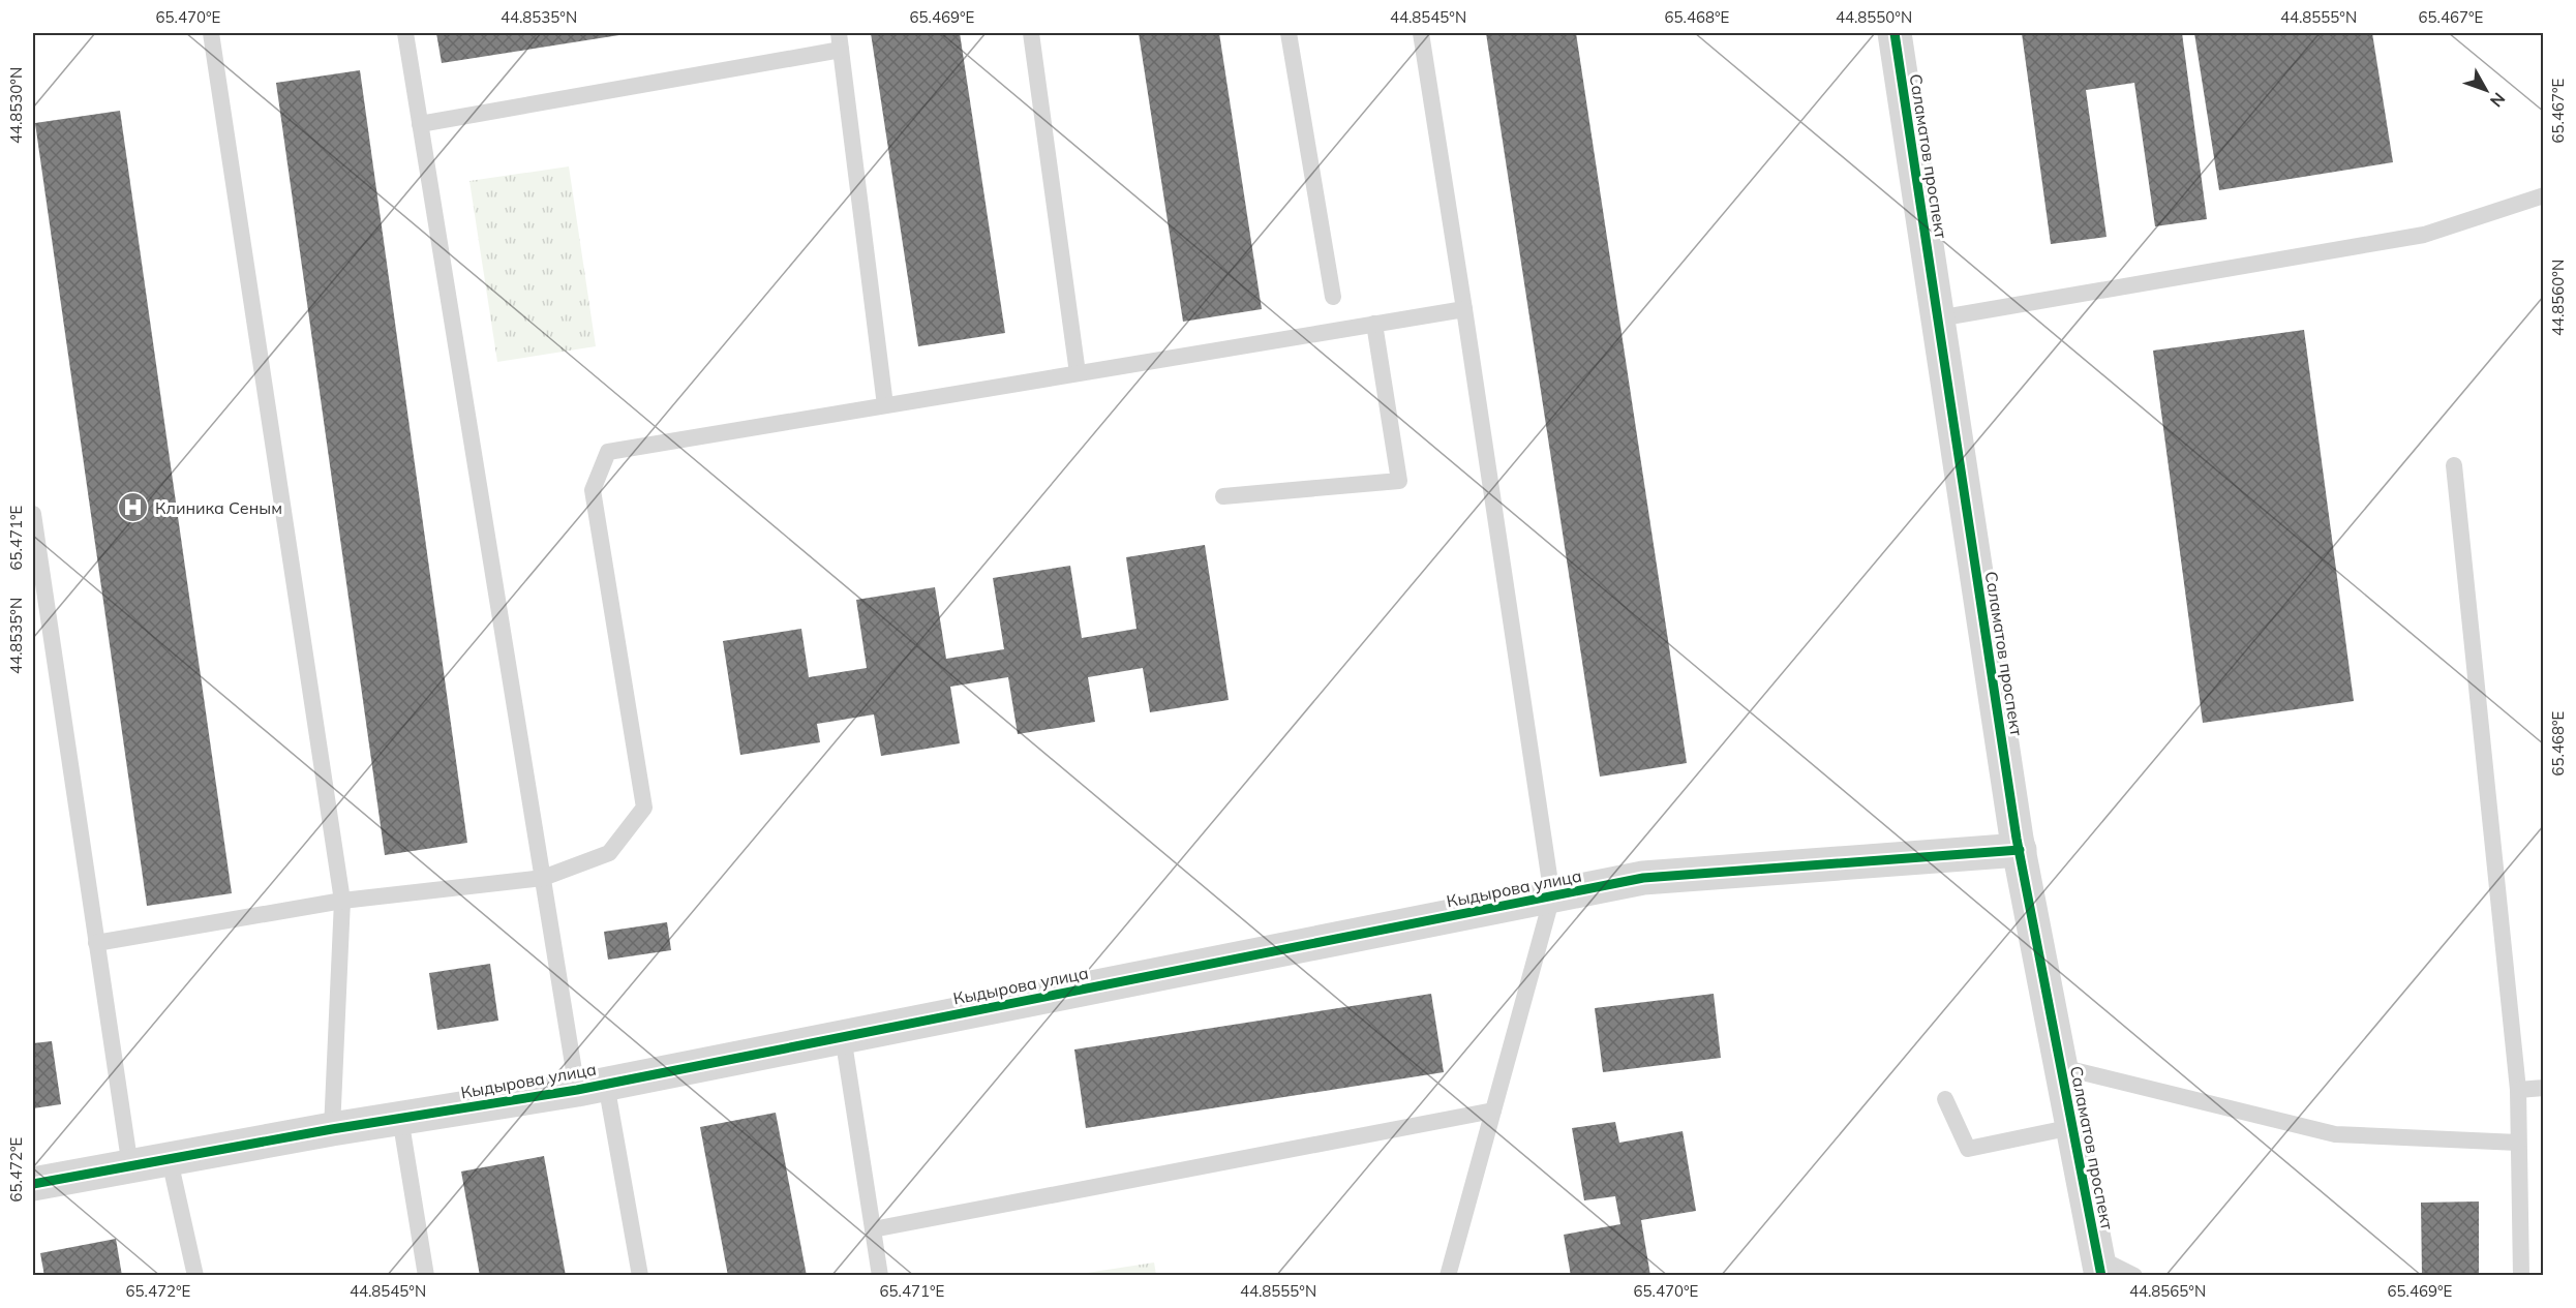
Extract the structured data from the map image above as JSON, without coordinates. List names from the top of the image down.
{
  "streets": {
    "street": ["Саламатов проспект", "Кыдырова улица"]
  },
  "crossings": [
    ["Саламатов проспект", "Кыдырова улица"]
  ],
  "places": {
    "hospital": ["Клиника Сеным"]
  },
  "north": "bottom right",
  "coordinates": [
    "65.470°E",
    "44.8535°N",
    "65.469°E",
    "44.8545°N",
    "65.468°E",
    "44.8550°N",
    "44.8555°N",
    "65.467°E",
    "44.8530°N",
    "44.8560°N",
    "65.471°E",
    "65.472°E",
    "44.8565°N"
  ]
}
